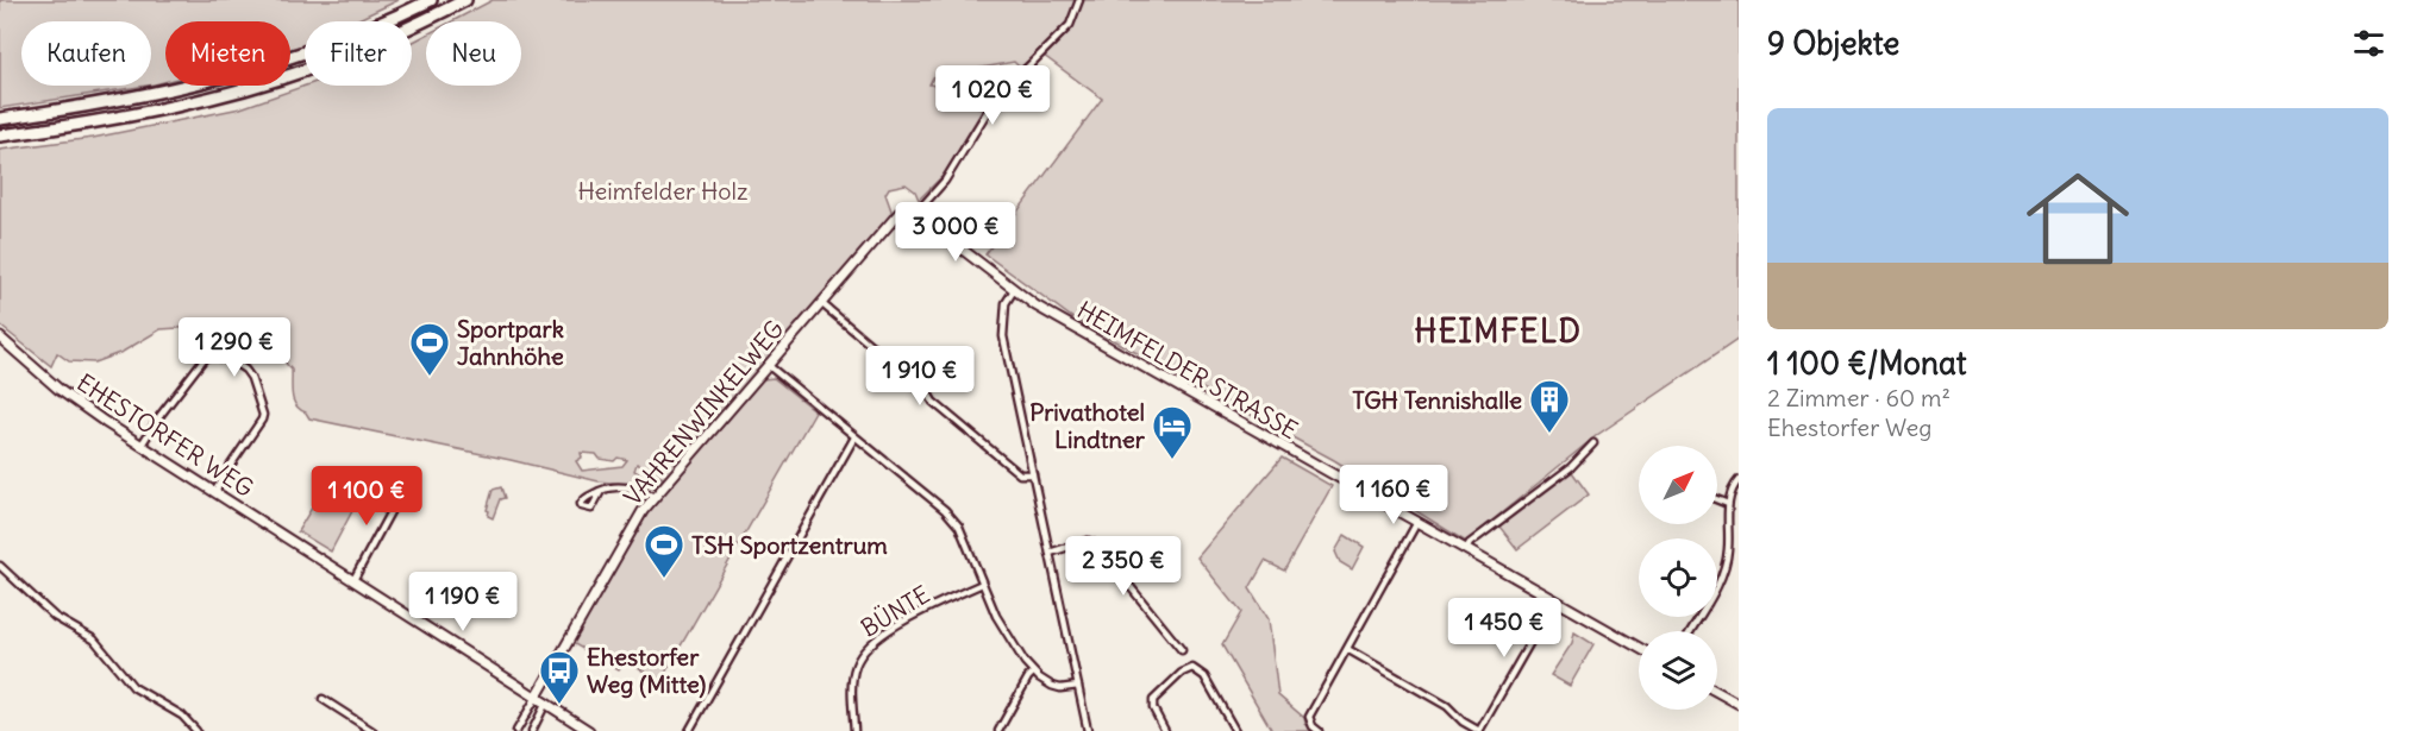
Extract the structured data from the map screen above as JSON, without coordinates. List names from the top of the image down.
{
  "streets": {
    "street": [
      "HEIMFELDER STRASSE",
      "VAHRENWINKELWEG",
      "EHESTORFER WEG",
      "BÜNTE"
    ]
  },
  "crossings": [
    ["HEIMFELDER STRASSE", "VAHRENWINKELWEG"],
    ["VAHRENWINKELWEG", "EHESTORFER WEG"]
  ],
  "districts": ["HEIMFELD"],
  "parks": ["Heimfelder Holz"],
  "places": {
    "sports": ["Sportpark Jahnhöhe", "TSH Sportzentrum"],
    "building": ["TGH Tennishalle"],
    "hotel": ["Privathotel Lindtner"],
    "bus stop": ["Ehestorfer Weg (Mitte)"]
  },
  "north": "top right",
  "page": {
    "heading": "9 Objekte",
    "chip": [
      "Kaufen",
      "Mieten",
      "Filter",
      "Neu"
    ],
    "price": [
      "1 020 €",
      "3 000 €",
      "1 290 €",
      "1 910 €",
      "1 160 €",
      "1 100 €",
      "2 350 €",
      "1 190 €",
      "1 450 €"
    ],
    "list": [
      {
        "name": "1 100 €/Monat",
        "note": "2 Zimmer · 60 m² · Ehestorfer Weg"
      }
    ]
  }
}
